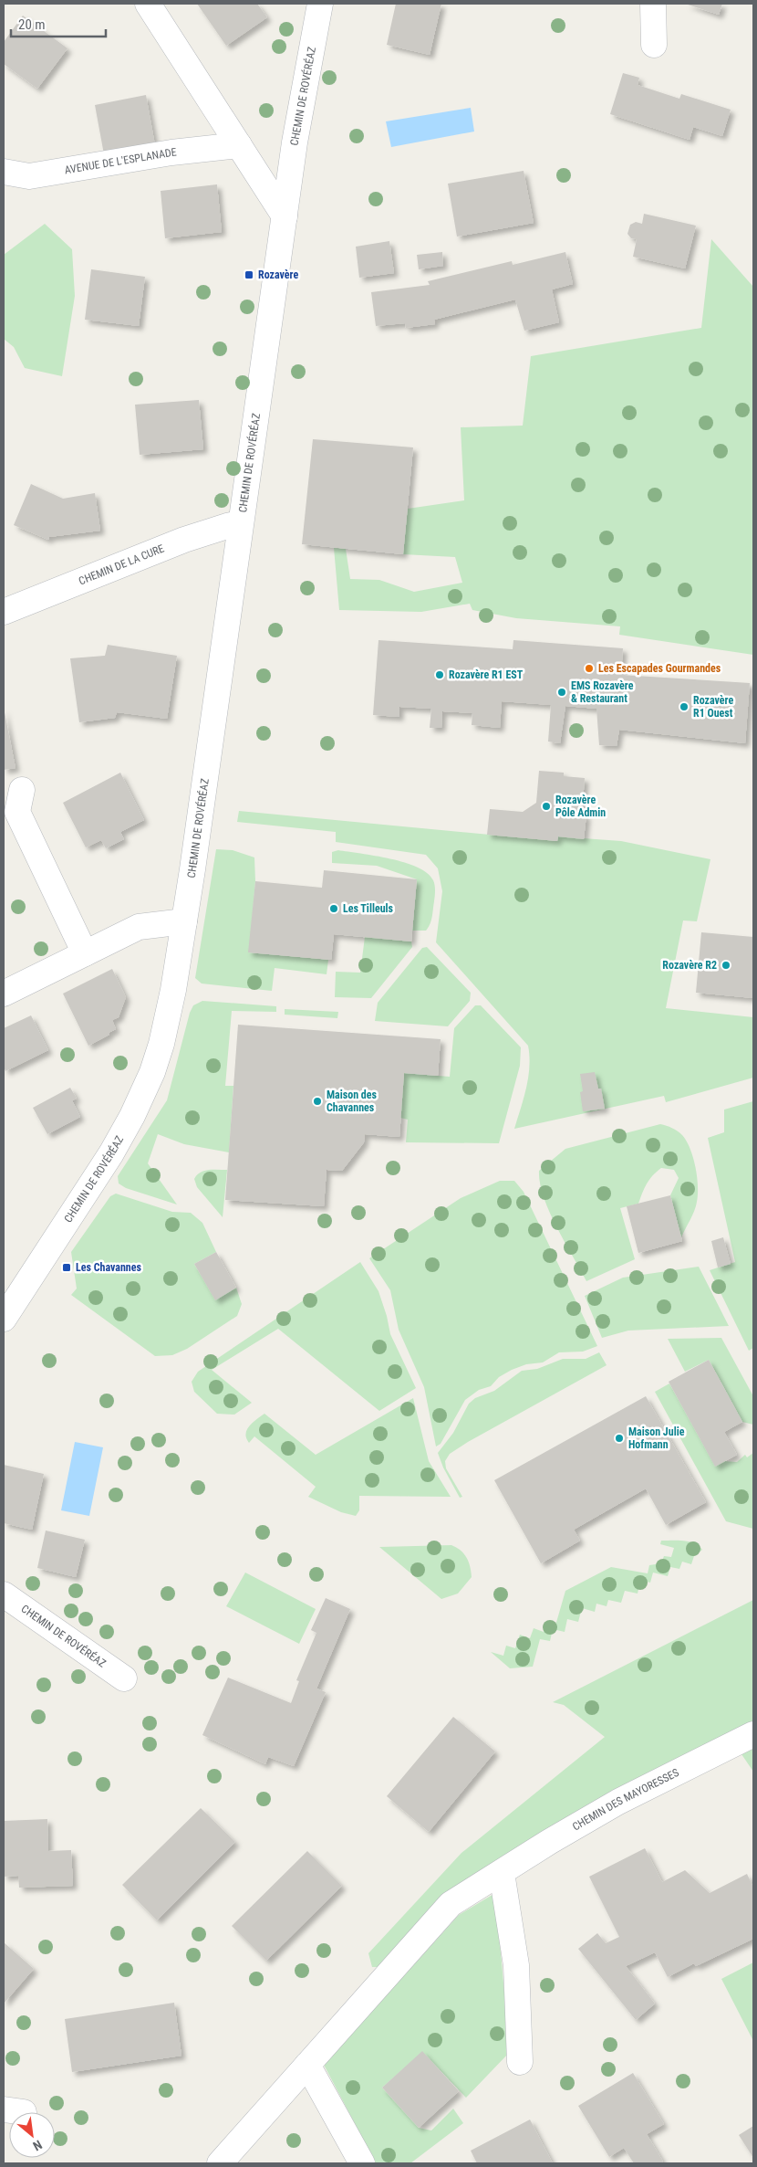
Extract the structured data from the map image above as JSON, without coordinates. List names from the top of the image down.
{
  "streets": {
    "street": [
      "CHEMIN DE ROVÉRÉAZ",
      "AVENUE DE L'ESPLANADE",
      "CHEMIN DE LA CURE",
      "CHEMIN DES MAYORESSES"
    ]
  },
  "crossings": [
    ["CHEMIN DE ROVÉRÉAZ", "CHEMIN DE LA CURE"]
  ],
  "places": {
    "transit": ["Rozavère", "Les Chavannes"],
    "other": [
      "Les Escapades Gourmandes",
      "Rozavère R1 EST",
      "EMS Rozavère & Restaurant",
      "Rozavère R1 Ouest",
      "Rozavère Pôle Admin",
      "Les Tilleuls",
      "Rozavère R2",
      "Maison des Chavannes",
      "Maison Julie Hofmann"
    ]
  },
  "scale_bar": "20 m",
  "north": "bottom right"
}
